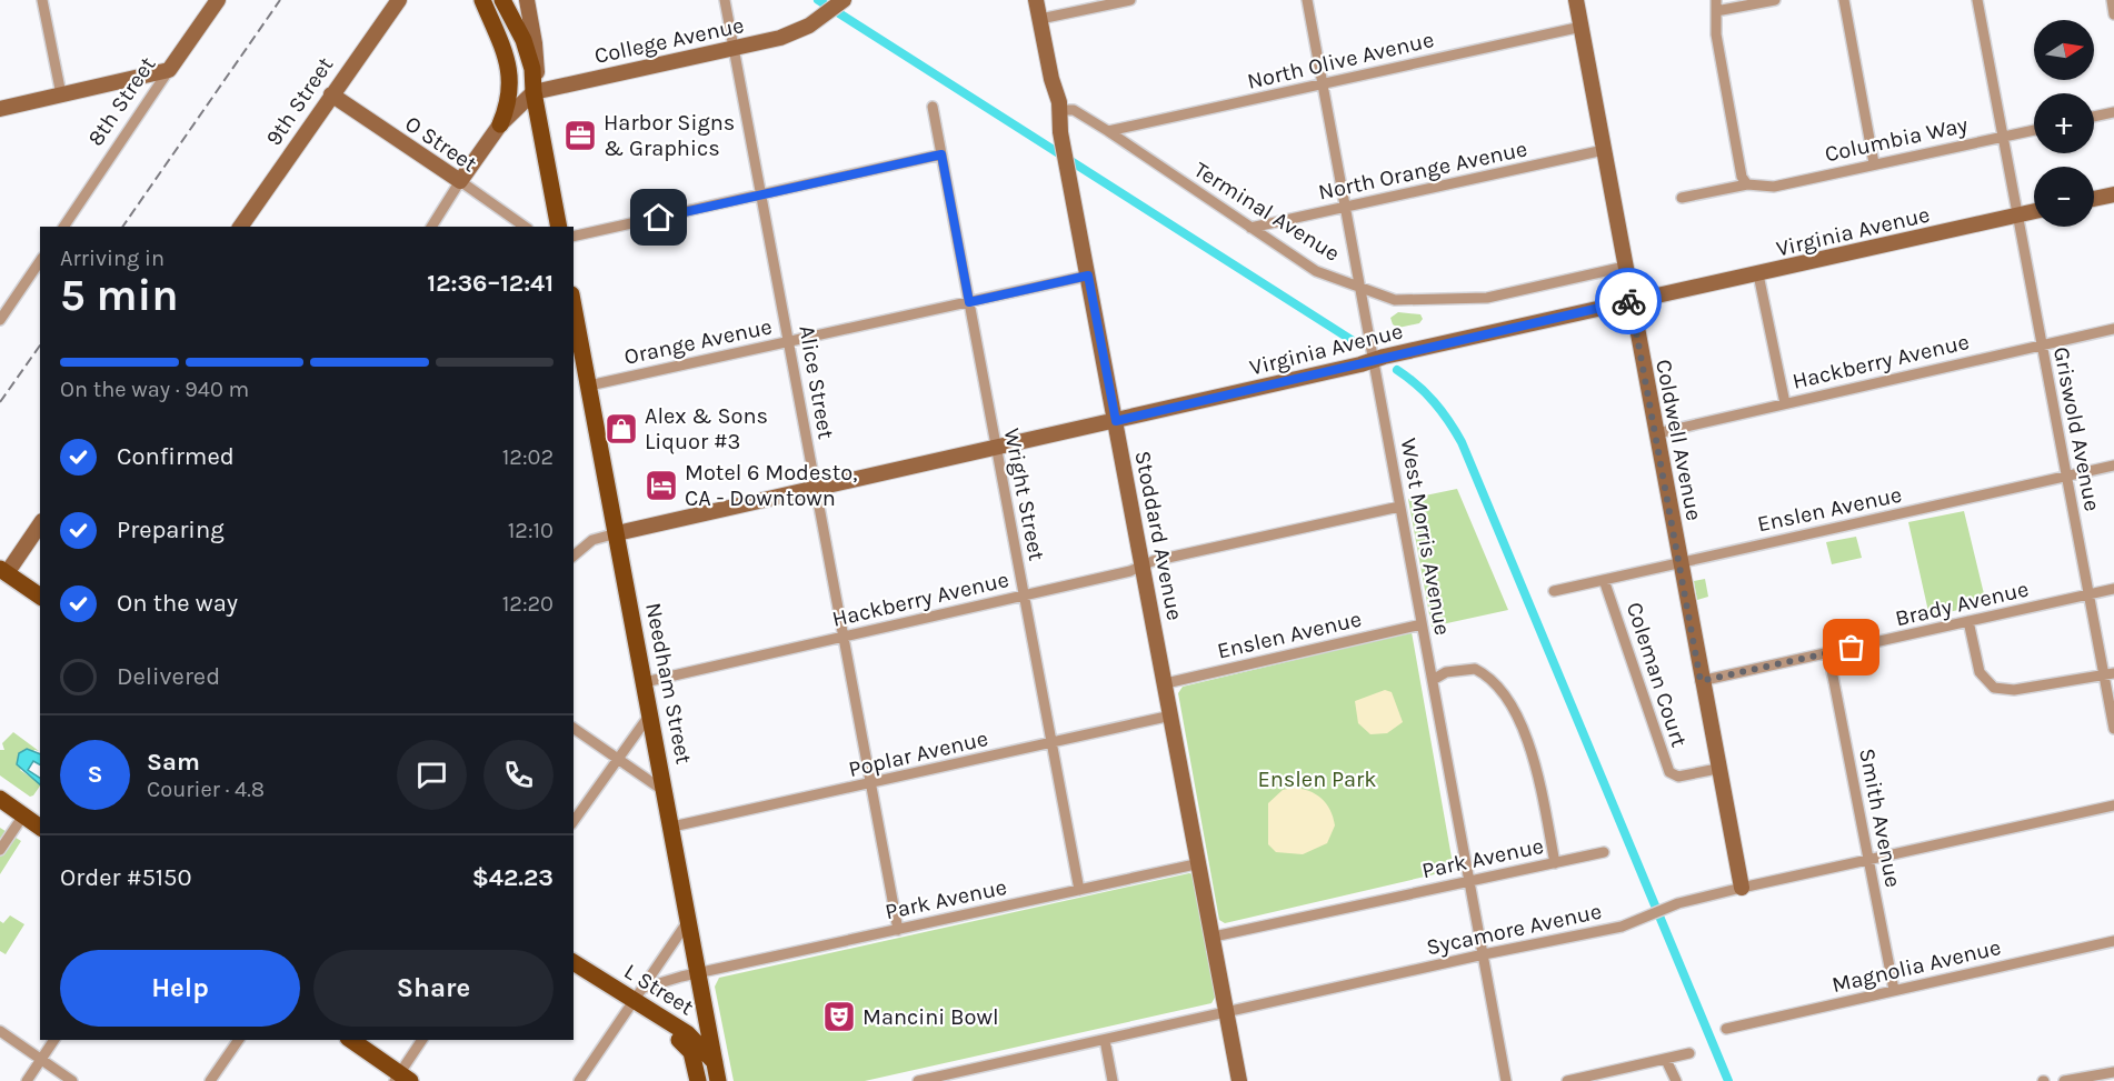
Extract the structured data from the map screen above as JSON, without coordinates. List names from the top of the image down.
{
  "streets": {
    "main road": ["Needham Street", "L Street"],
    "street": [
      "College Avenue",
      "North Olive Avenue",
      "8th Street",
      "9th Street",
      "Columbia Way",
      "O Street",
      "North Orange Avenue",
      "Terminal Avenue",
      "Virginia Avenue",
      "Orange Avenue",
      "Hackberry Avenue",
      "Alice Street",
      "Griswold Avenue",
      "Coldwell Avenue",
      "Wright Street",
      "Enslen Avenue",
      "Stoddard Avenue",
      "West Morris Avenue",
      "Brady Avenue",
      "Coleman Court",
      "Poplar Avenue",
      "Smith Avenue",
      "Park Avenue",
      "Sycamore Avenue",
      "Magnolia Avenue"
    ]
  },
  "crossings": [
    ["College Avenue", "Alice Street"],
    ["North Olive Avenue", "Terminal Avenue"],
    ["North Olive Avenue", "Coldwell Avenue"],
    ["North Olive Avenue", "West Morris Avenue"],
    ["9th Street", "O Street"],
    ["Columbia Way", "Griswold Avenue"],
    ["North Orange Avenue", "Terminal Avenue"],
    ["North Orange Avenue", "Coldwell Avenue"],
    ["North Orange Avenue", "West Morris Avenue"],
    ["Terminal Avenue", "Coldwell Avenue"],
    ["Terminal Avenue", "Stoddard Avenue"],
    ["Terminal Avenue", "West Morris Avenue"],
    ["Virginia Avenue", "Alice Street"],
    ["Virginia Avenue", "Griswold Avenue"],
    ["Virginia Avenue", "Coldwell Avenue"],
    ["Virginia Avenue", "Wright Street"],
    ["Virginia Avenue", "Stoddard Avenue"],
    ["Virginia Avenue", "West Morris Avenue"],
    ["Virginia Avenue", "Needham Street"],
    ["Orange Avenue", "Alice Street"],
    ["Orange Avenue", "Wright Street"],
    ["Orange Avenue", "Stoddard Avenue"],
    ["Orange Avenue", "Needham Street"],
    ["Hackberry Avenue", "Alice Street"],
    ["Hackberry Avenue", "Griswold Avenue"],
    ["Hackberry Avenue", "Coldwell Avenue"],
    ["Hackberry Avenue", "Wright Street"],
    ["Hackberry Avenue", "Stoddard Avenue"],
    ["Hackberry Avenue", "West Morris Avenue"],
    ["Hackberry Avenue", "Needham Street"],
    ["Alice Street", "Poplar Avenue"],
    ["Alice Street", "Park Avenue"],
    ["Griswold Avenue", "Enslen Avenue"],
    ["Griswold Avenue", "Brady Avenue"],
    ["Coldwell Avenue", "Enslen Avenue"],
    ["Coldwell Avenue", "Brady Avenue"],
    ["Coldwell Avenue", "Coleman Court"],
    ["Coldwell Avenue", "Sycamore Avenue"],
    ["Wright Street", "Poplar Avenue"],
    ["Wright Street", "Park Avenue"],
    ["Enslen Avenue", "Stoddard Avenue"],
    ["Enslen Avenue", "West Morris Avenue"],
    ["Enslen Avenue", "Coleman Court"],
    ["Stoddard Avenue", "Poplar Avenue"],
    ["Stoddard Avenue", "Park Avenue"],
    ["Stoddard Avenue", "Sycamore Avenue"],
    ["West Morris Avenue", "Park Avenue"],
    ["West Morris Avenue", "Sycamore Avenue"],
    ["Brady Avenue", "Smith Avenue"],
    ["Needham Street", "Poplar Avenue"],
    ["Needham Street", "Park Avenue"],
    ["Needham Street", "L Street"],
    ["Smith Avenue", "Sycamore Avenue"],
    ["Smith Avenue", "Magnolia Avenue"],
    ["Park Avenue", "L Street"]
  ],
  "parks": ["Enslen Park"],
  "places": {
    "office": ["Harbor Signs & Graphics"],
    "shop": ["Alex & Sons Liquor #3"],
    "hotel": ["Motel 6 Modesto, CA - Downtown"],
    "theatre": ["Mancini Bowl"]
  },
  "north": "right",
  "page": {
    "map_buttons": ["+", "−"],
    "heading": ["5 min", "Arriving in", "12:36–12:41"],
    "panel": [
      "Sam",
      "Courier · 4.8",
      "Order #5150",
      "$42.23"
    ],
    "bar": "On the way · 940 m",
    "list": [
      ["Confirmed", "12:02"],
      ["Preparing", "12:10"],
      ["On the way", "12:20"],
      "Delivered"
    ],
    "round": "S",
    "buttons": ["Help", "Share"]
  }
}
